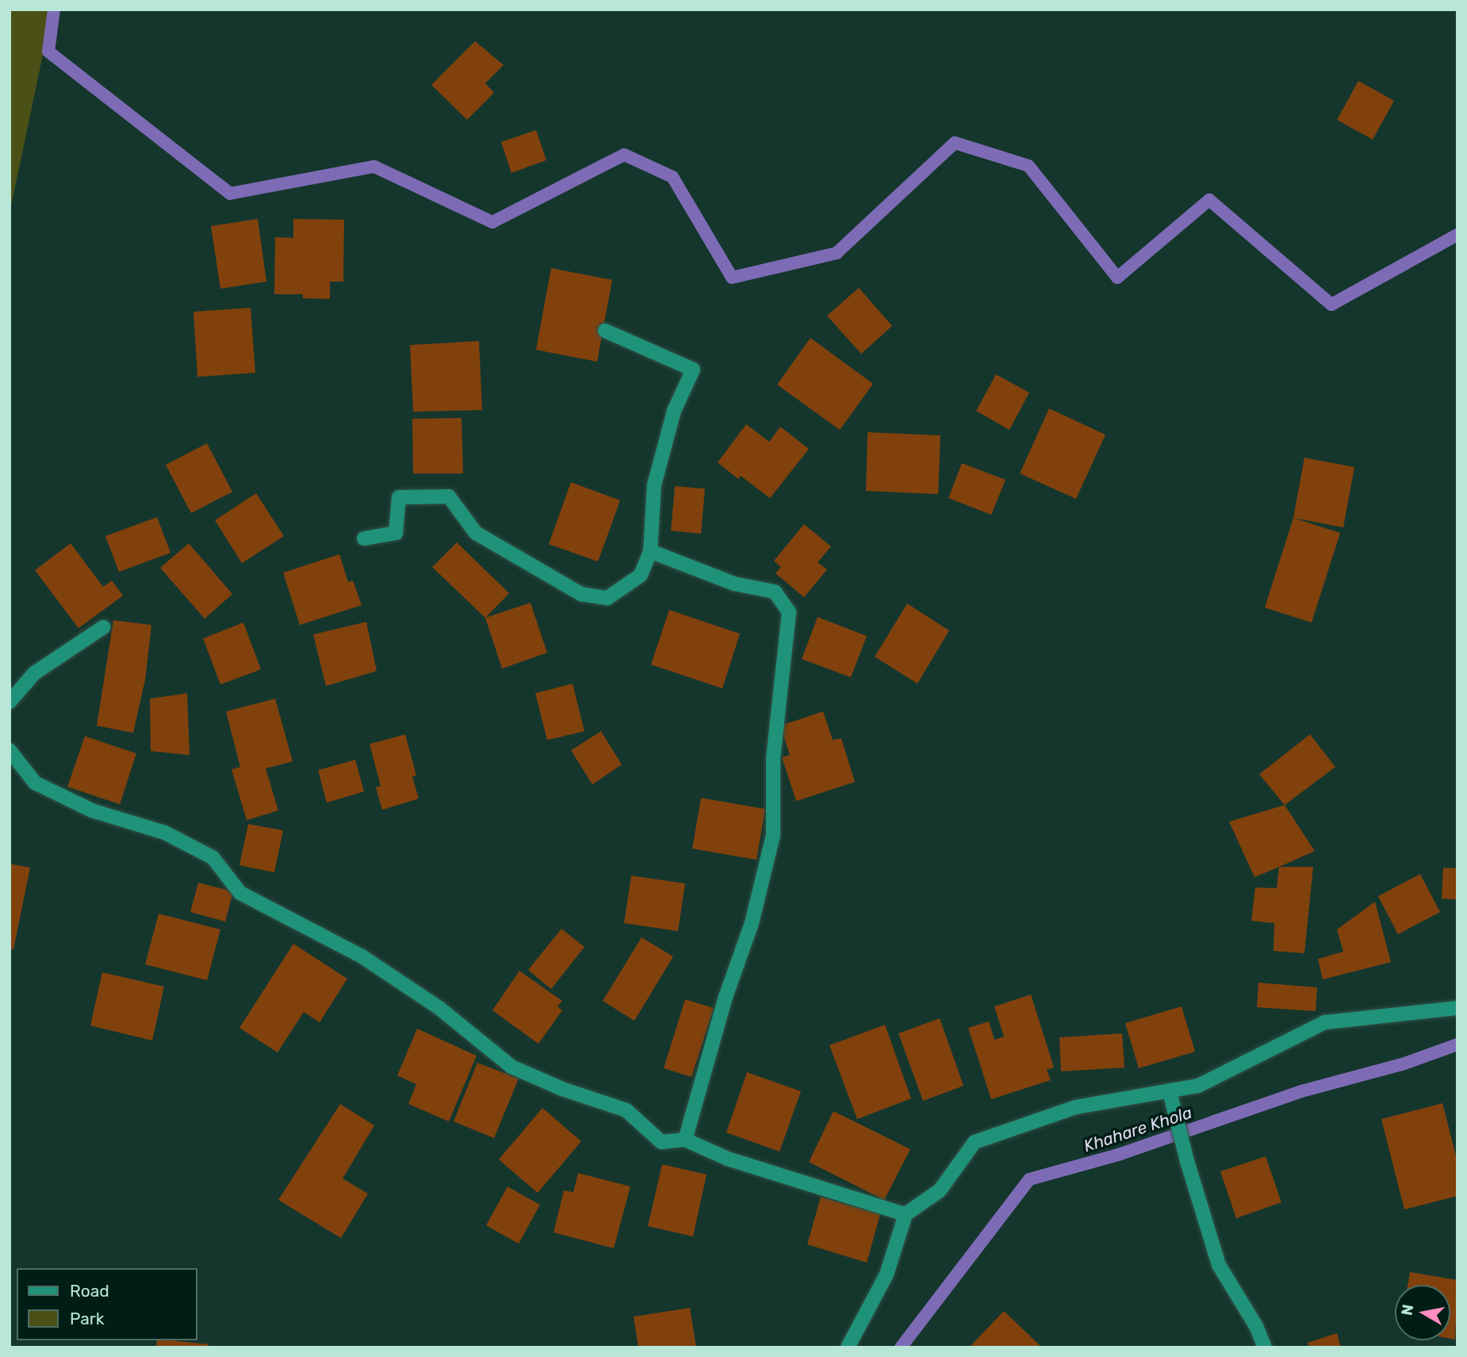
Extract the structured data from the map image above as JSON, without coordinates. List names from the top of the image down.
{
  "water": ["Khahare Khola"],
  "legend": ["Road", "Park"],
  "north": "left"
}
